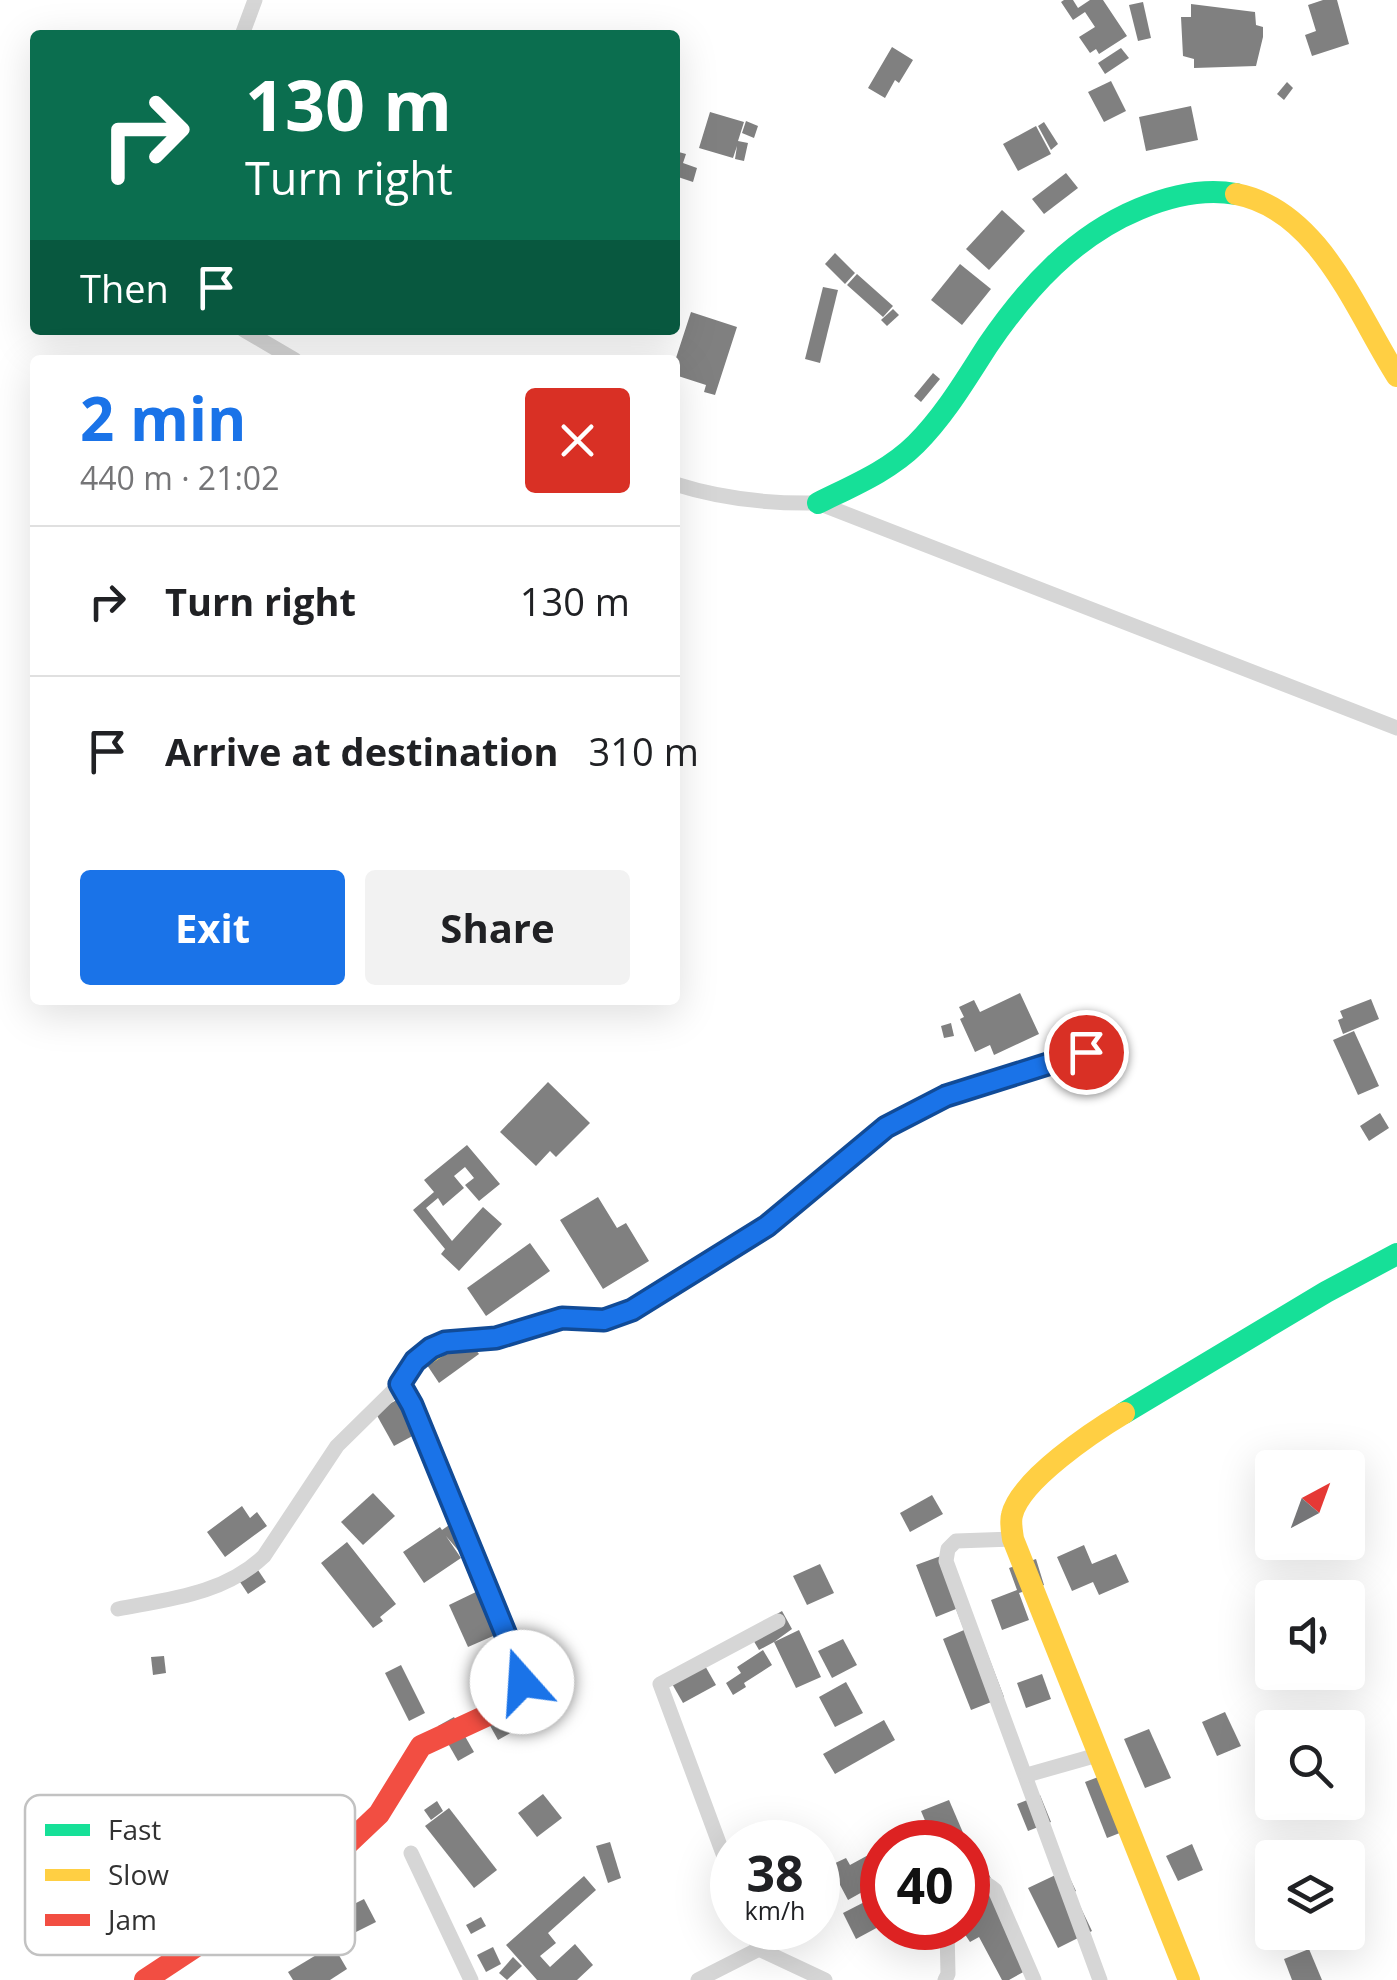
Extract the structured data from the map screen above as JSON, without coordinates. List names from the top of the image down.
{
  "legend": ["Fast", "Slow", "Jam"],
  "north": "top right",
  "page": {
    "turn": ["130 m", "Turn right"],
    "then": "Then",
    "heading": ["2 min", "440 m · 21:02"],
    "list": [
      {
        "name": "Turn right",
        "value": "130 m"
      },
      {
        "name": "Arrive at destination",
        "value": "310 m"
      }
    ],
    "buttons": ["Exit", "Share"],
    "speed": "38 km/h",
    "limit": "40"
  }
}
